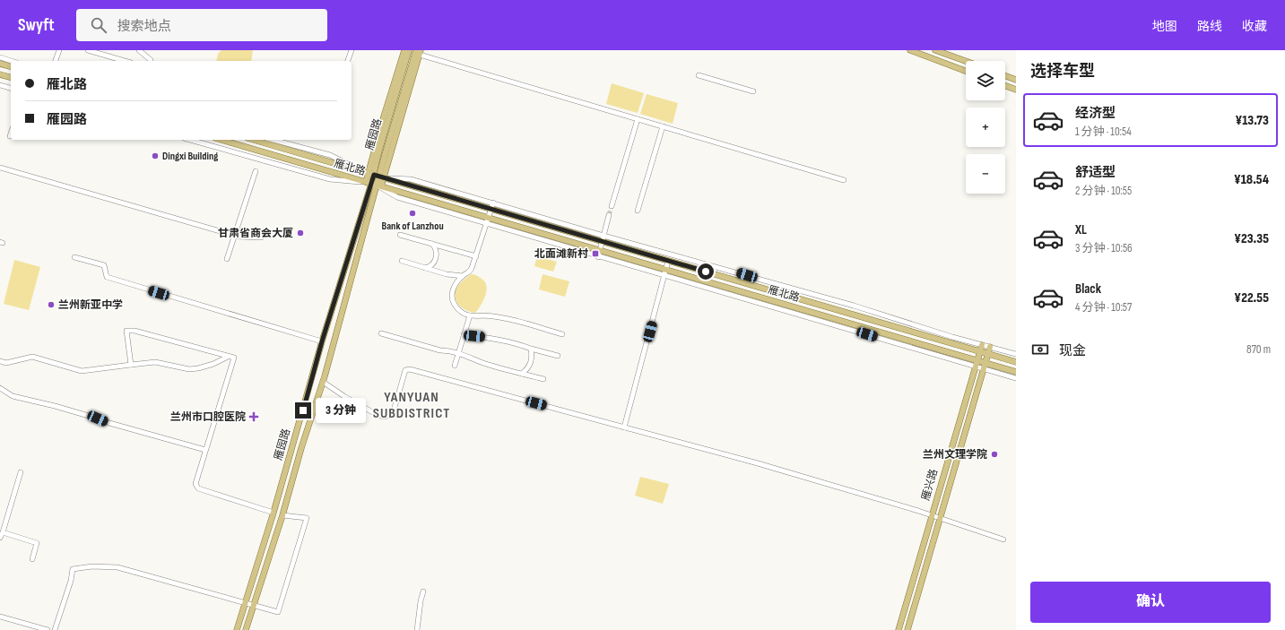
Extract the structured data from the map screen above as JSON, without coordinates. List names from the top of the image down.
{
  "streets": {
    "main road": ["雁园路", "雁北路", "雁兴路"]
  },
  "crossings": [
    ["雁园路", "雁北路"],
    ["雁北路", "雁兴路"]
  ],
  "districts": ["YANYUAN SUBDISTRICT"],
  "places": {
    "other": [
      "Dingxi Building",
      "Bank of Lanzhou",
      "甘肃省商会大厦",
      "兰州新亚中学",
      "兰州文理学院"
    ],
    "transit": ["北面滩新村"],
    "health": ["兰州市口腔医院"]
  },
  "page": {
    "header": "Swyft",
    "search": "搜索地点",
    "nav": ["地图", "路线", "收藏"],
    "heading": "选择车型",
    "map_buttons": ["+", "−"],
    "banner": ["雁北路", "雁园路"],
    "list": [
      {
        "name": "经济型",
        "note": "1 分钟 · 10:54",
        "value": "¥13.73"
      },
      {
        "name": "舒适型",
        "note": "2 分钟 · 10:55",
        "value": "¥18.54"
      },
      {
        "name": "XL",
        "note": "3 分钟 · 10:56",
        "value": "¥23.35"
      },
      {
        "name": "Black",
        "note": "4 分钟 · 10:57",
        "value": "¥22.55"
      }
    ],
    "pay": ["现金", "870 m"],
    "bubble": "3 分钟",
    "buttons": "确认"
  }
}
